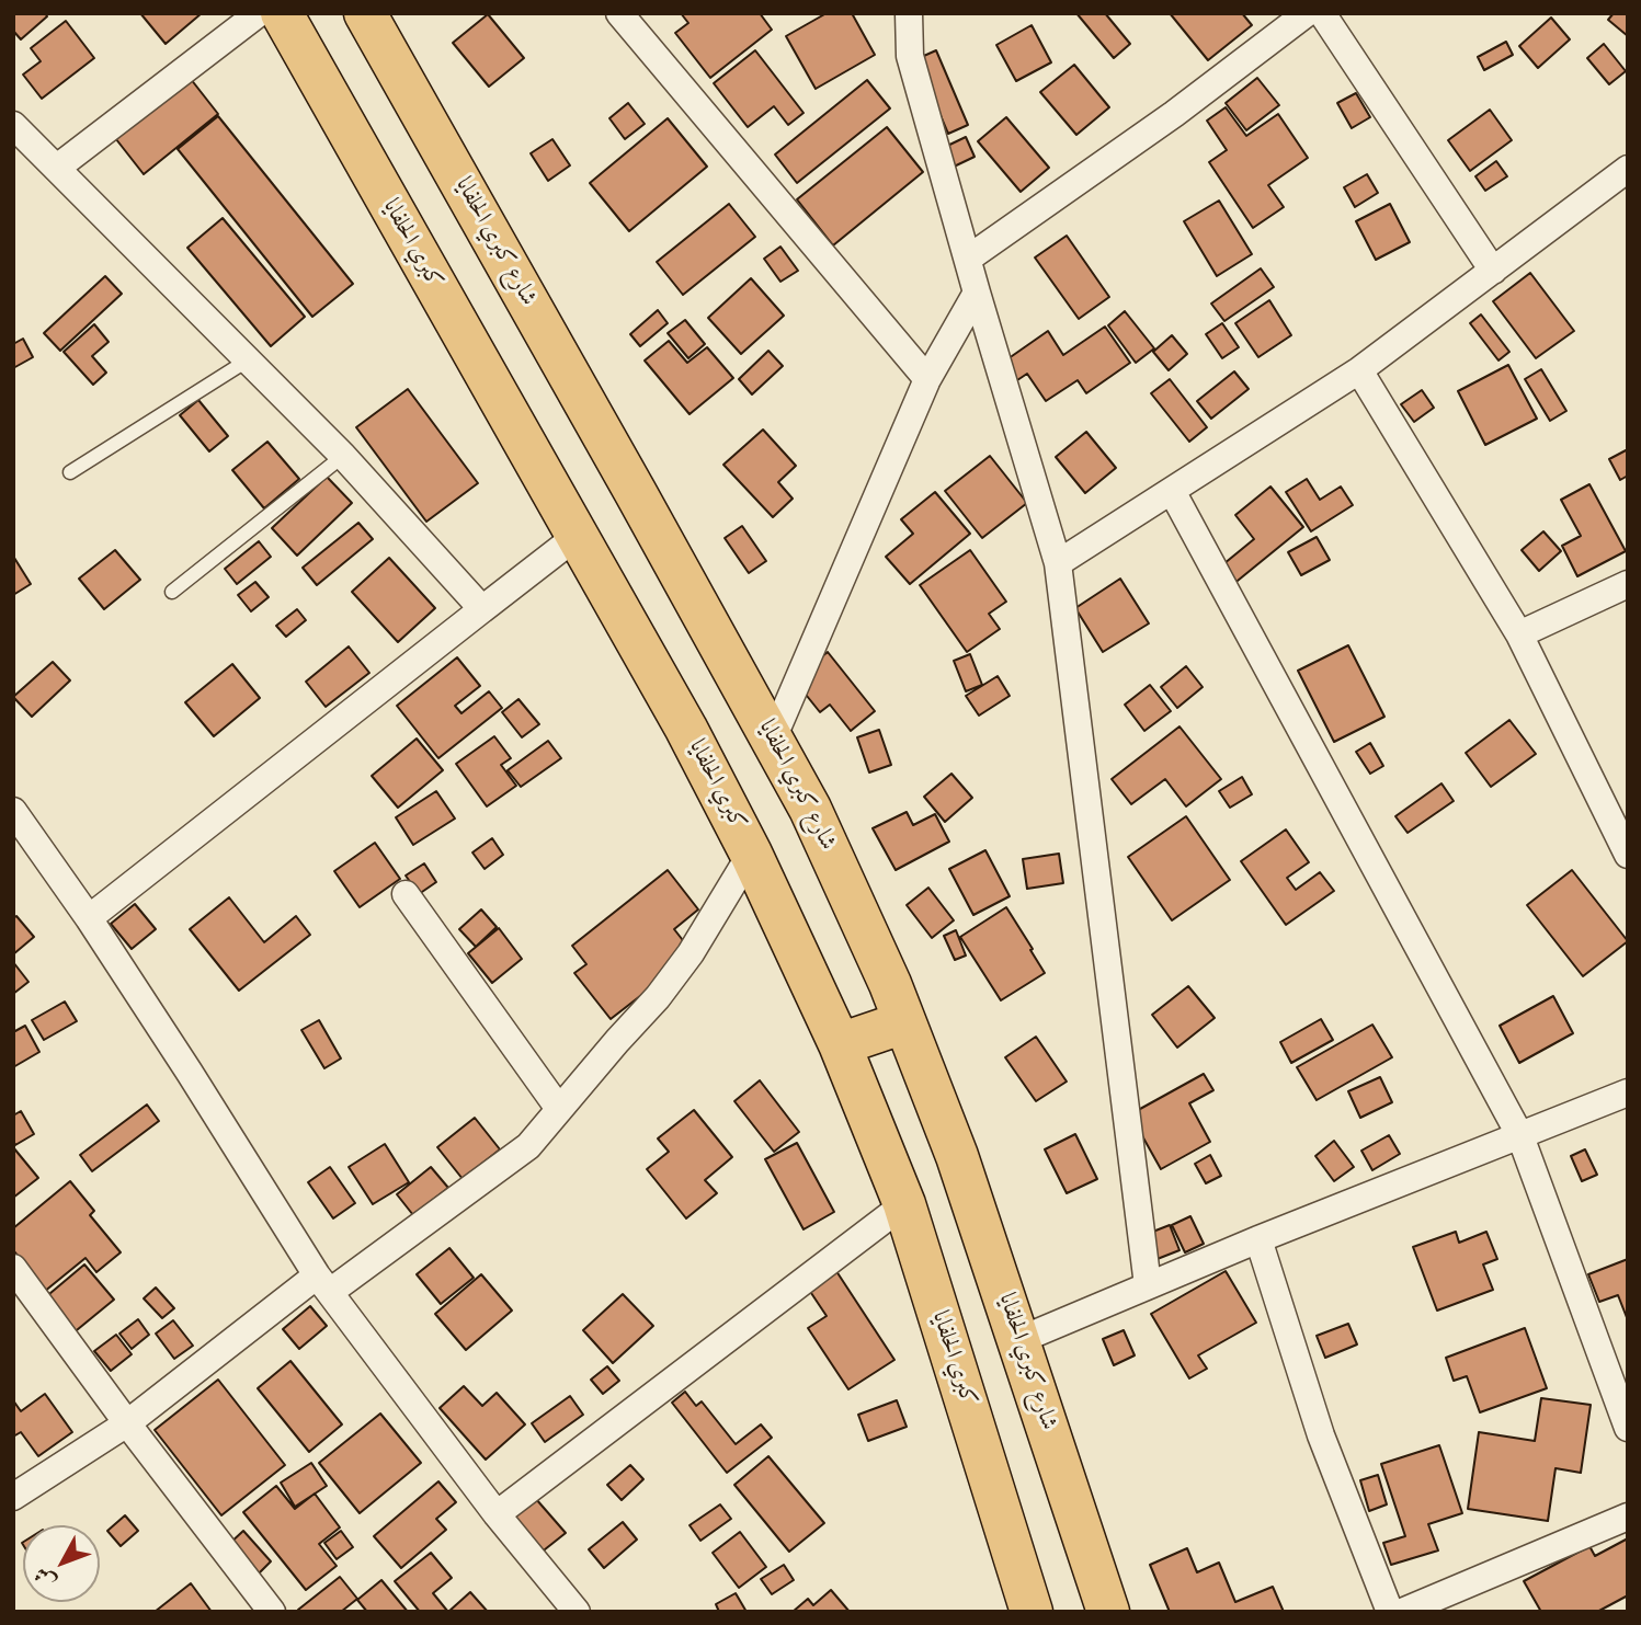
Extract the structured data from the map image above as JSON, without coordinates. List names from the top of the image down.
{
  "streets": {
    "main road": ["شارع كبري الحلفايا", "كبري الحلفايا"]
  },
  "north": "bottom left"
}
